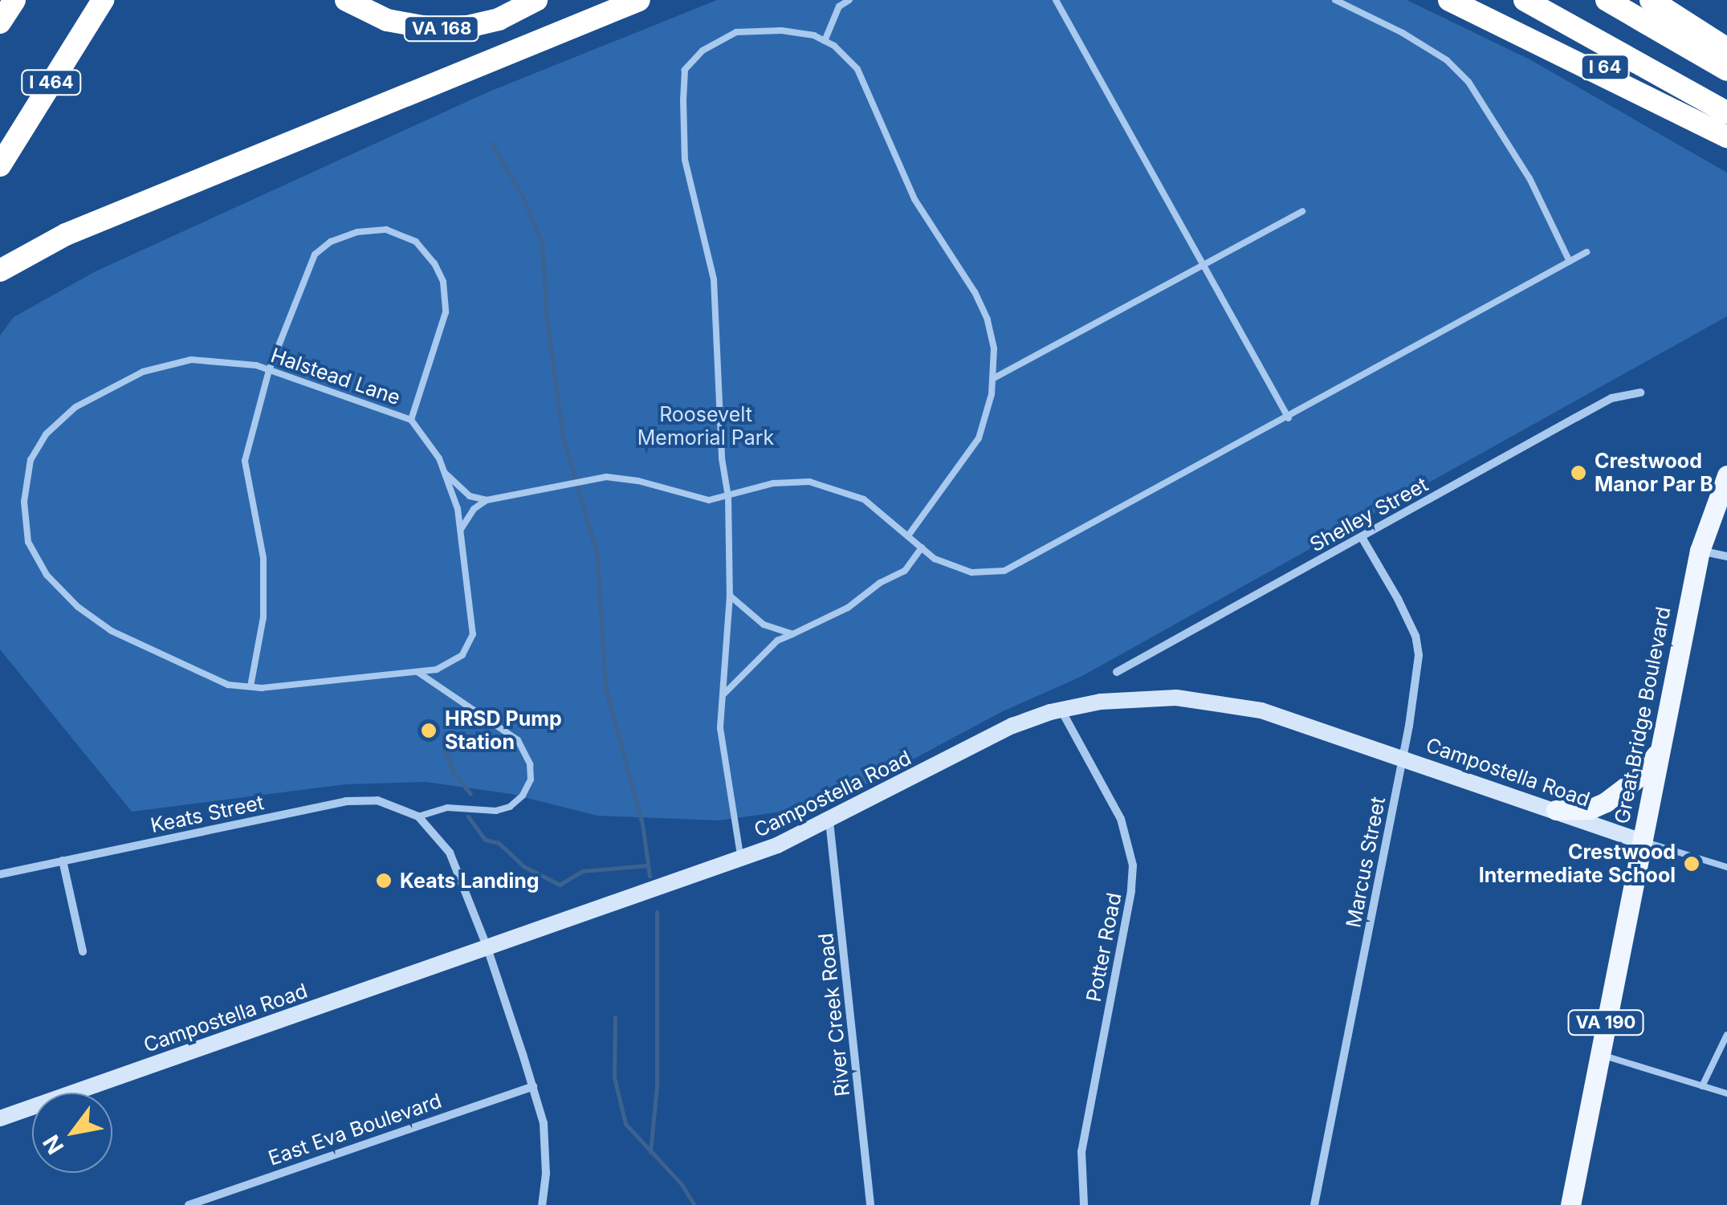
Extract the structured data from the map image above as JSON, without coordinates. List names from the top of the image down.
{
  "streets": {
    "highway": ["VA 168", "I 64", "I 464"],
    "main road": ["Great Bridge Boulevard", "Campostella Road", "VA 190"],
    "street": [
      "Shelley Street",
      "Keats Street",
      "Marcus Street",
      "Potter Road",
      "River Creek Road",
      "East Eva Boulevard"
    ],
    "lane": ["Halstead Lane"]
  },
  "crossings": [
    ["Shelley Street", "Marcus Street"],
    ["Great Bridge Boulevard", "Campostella Road"],
    ["Campostella Road", "Keats Street"],
    ["Campostella Road", "Marcus Street"],
    ["Campostella Road", "Potter Road"],
    ["Campostella Road", "River Creek Road"],
    ["Keats Street", "East Eva Boulevard"]
  ],
  "parks": ["Roosevelt Memorial Park"],
  "places": [
    "Crestwood Manor Par B",
    "HRSD Pump Station",
    "Crestwood Intermediate School",
    "Keats Landing"
  ],
  "north": "bottom left"
}
